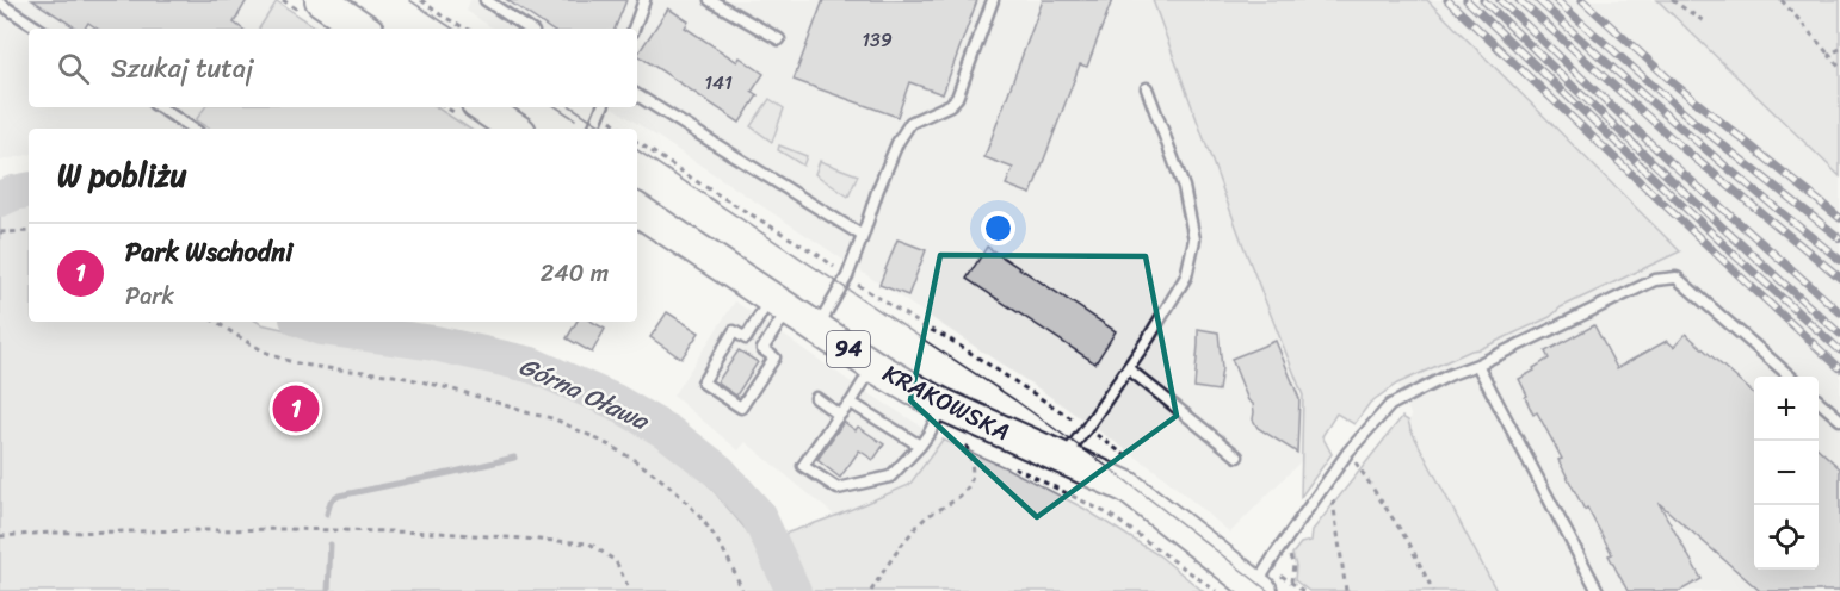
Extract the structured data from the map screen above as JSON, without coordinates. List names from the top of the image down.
{
  "streets": {
    "main road": ["94", "KRAKOWSKA"]
  },
  "water": ["Górna Oława"],
  "house_numbers": ["139", "141"],
  "page": {
    "search": "Szukaj tutaj",
    "heading": "W pobliżu",
    "list": [
      {
        "mark": "1",
        "name": "Park Wschodni",
        "note": "Park",
        "value": "240 m"
      }
    ],
    "map_buttons": ["+", "−"],
    "pins": "1"
  }
}
